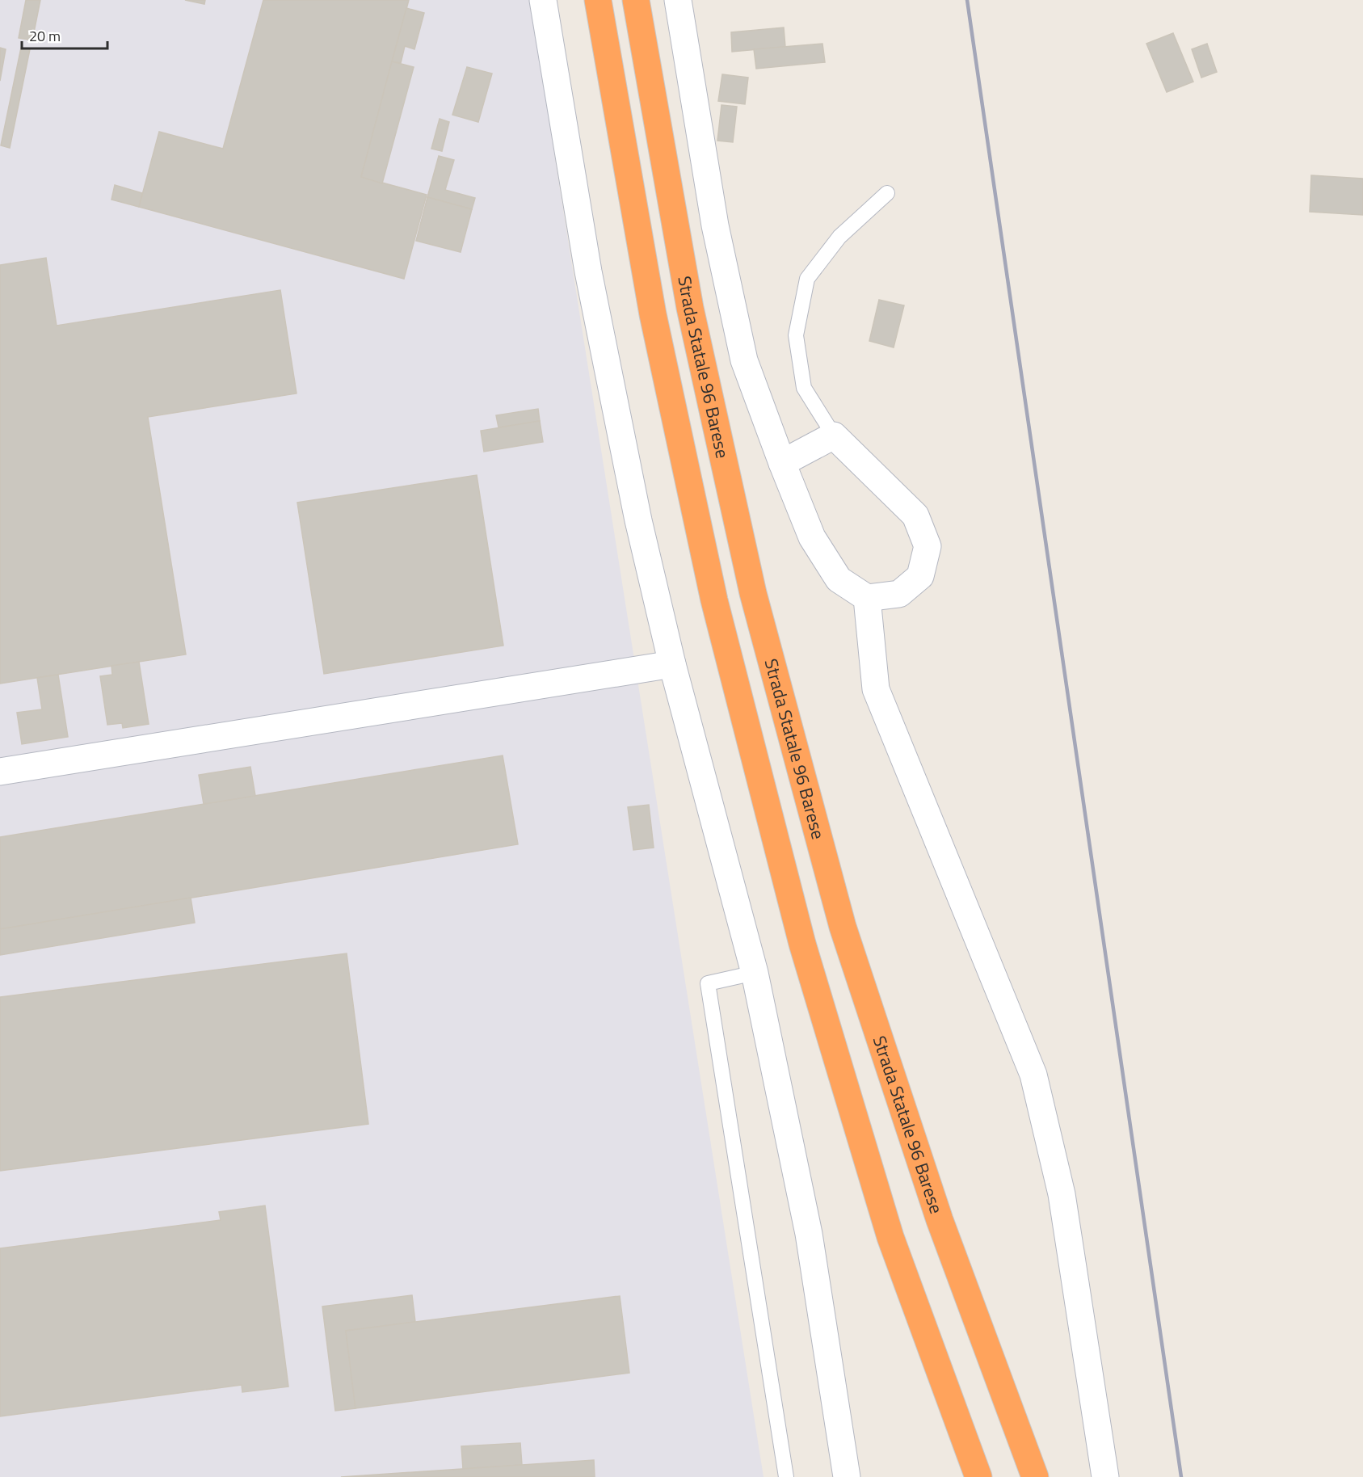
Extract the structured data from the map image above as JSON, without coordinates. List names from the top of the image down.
{
  "streets": {
    "highway": ["Strada Statale 96 Barese"]
  },
  "scale_bar": "20 m"
}
